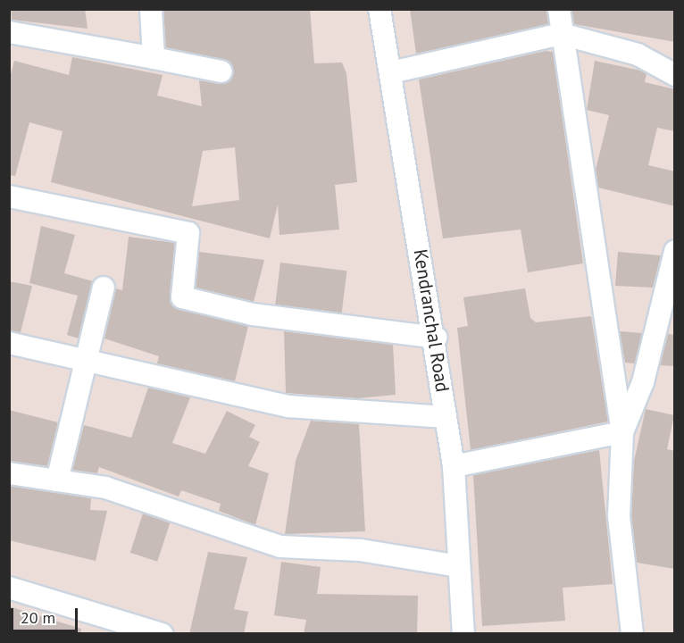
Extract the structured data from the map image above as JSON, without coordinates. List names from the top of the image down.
{
  "streets": {
    "street": ["Kendranchal Road"]
  },
  "scale_bar": "20 m"
}
